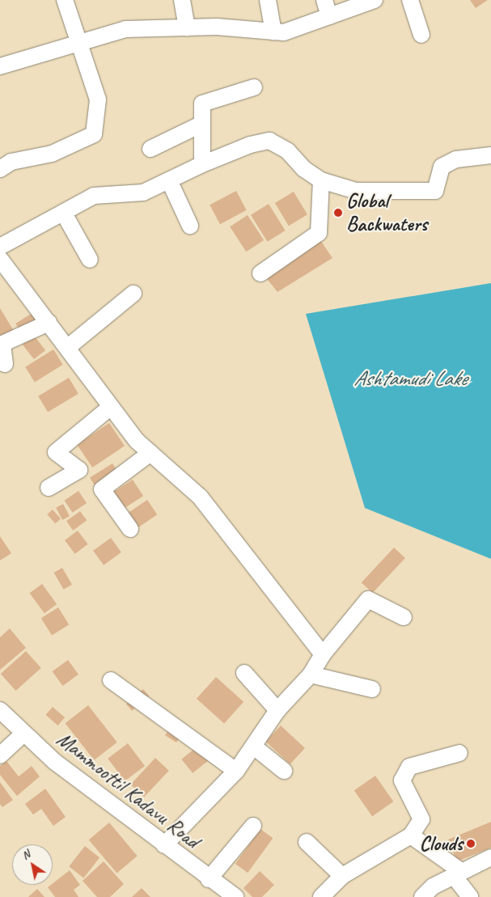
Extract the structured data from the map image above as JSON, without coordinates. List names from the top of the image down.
{
  "streets": {
    "street": ["Mammoottil Kadavu Road"]
  },
  "water": ["Ashtamudi Lake"],
  "places": ["Global Backwaters", "Clouds"],
  "north": "top left"
}
